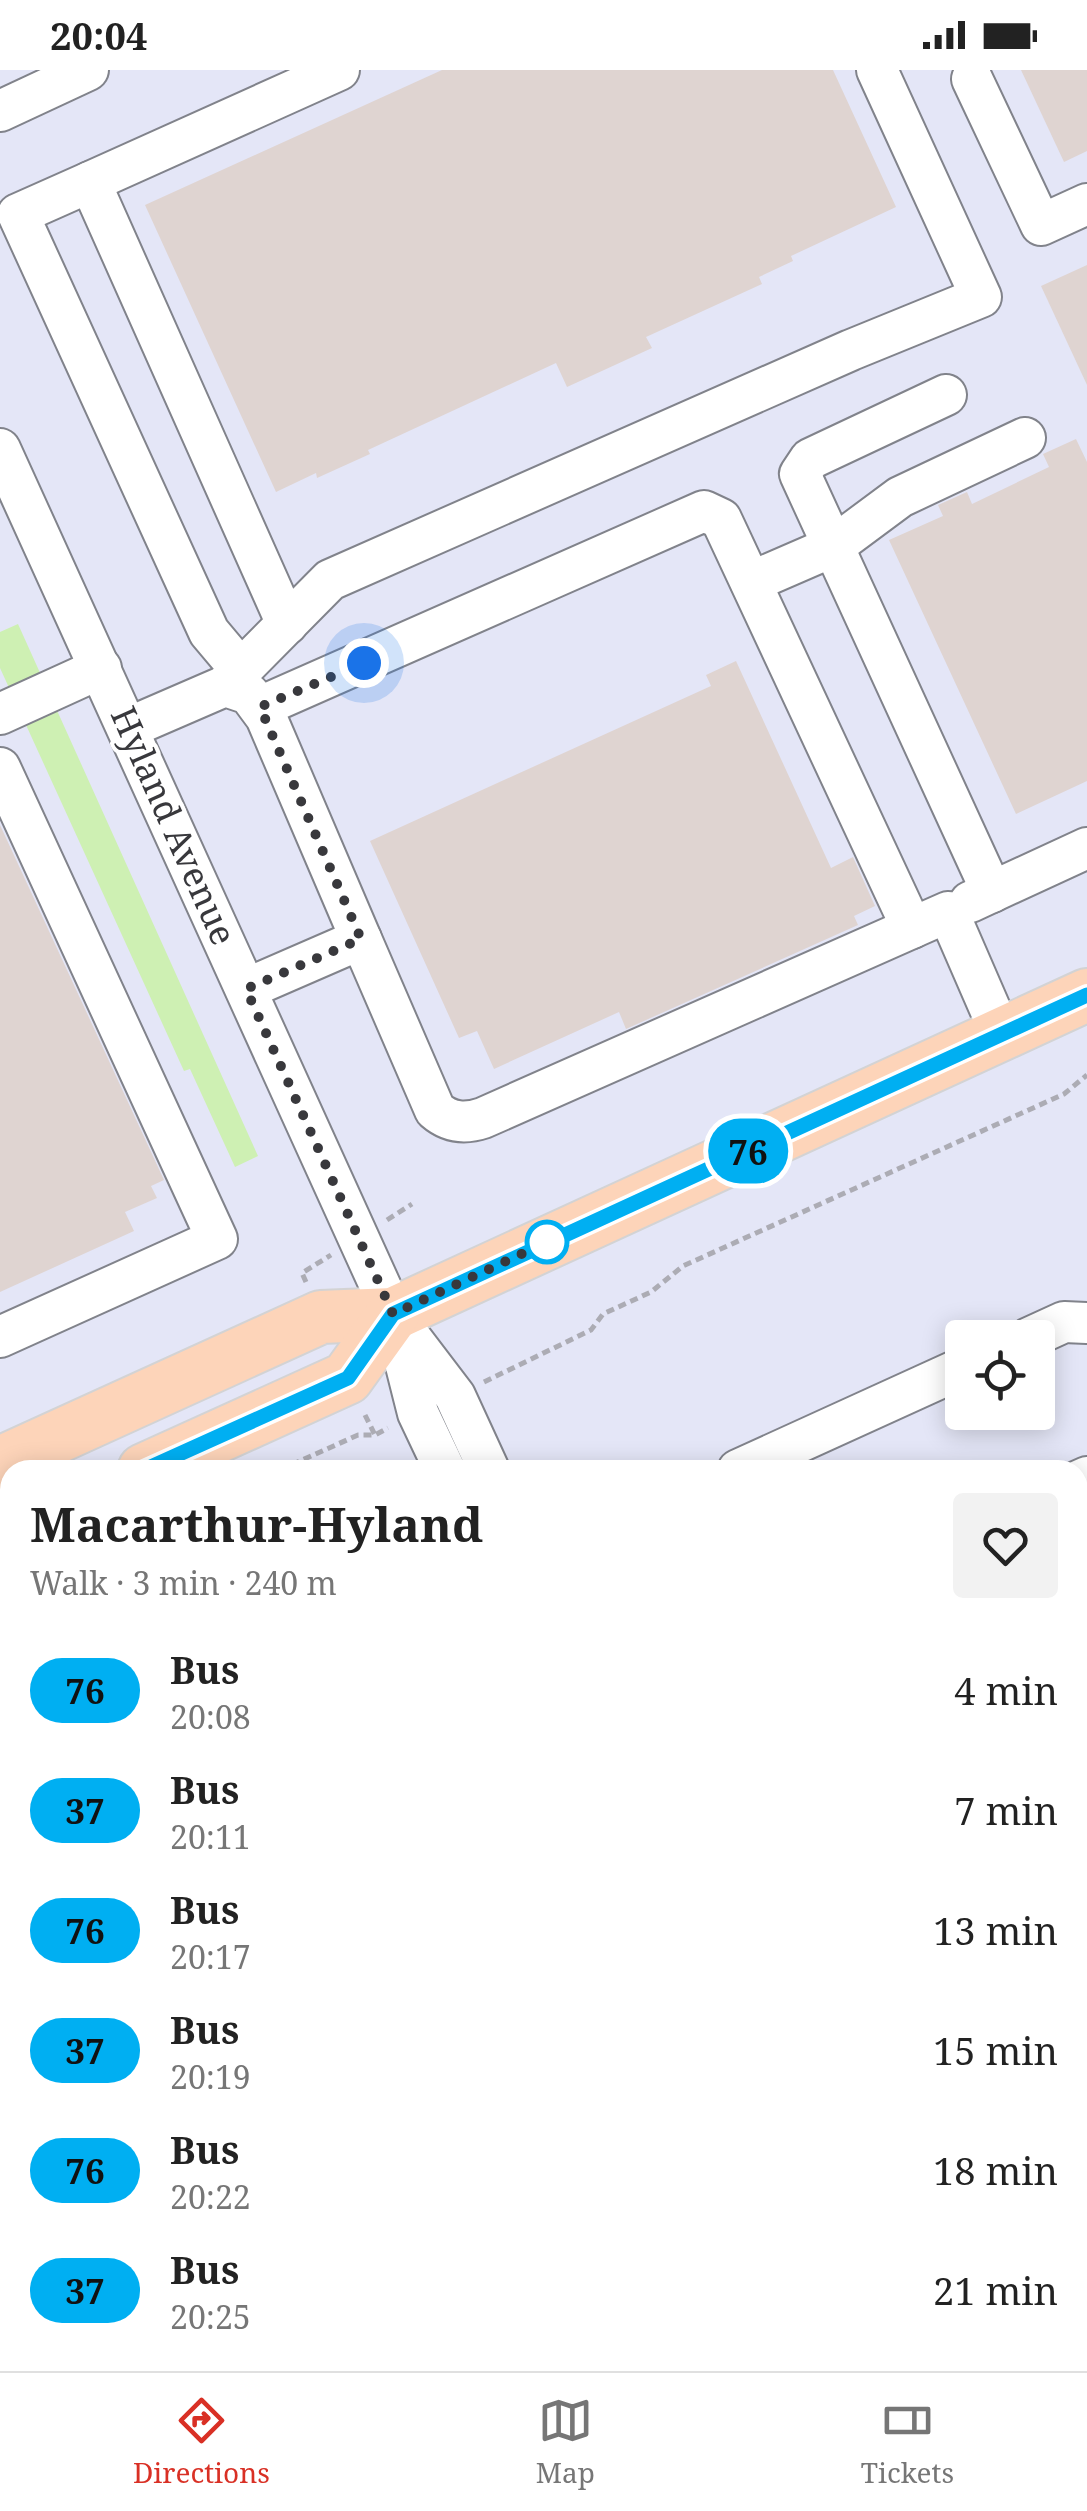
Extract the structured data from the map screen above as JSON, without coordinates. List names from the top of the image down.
{
  "streets": {
    "street": ["Hyland Avenue"]
  },
  "lines": ["bus line 76"],
  "page": {
    "status": "20:04",
    "on_map": "76",
    "heading": ["Macarthur-Hyland", "Walk · 3 min · 240 m"],
    "list": [
      {
        "mark": "76",
        "name": "Bus",
        "note": "20:08",
        "value": "4 min"
      },
      {
        "mark": "37",
        "name": "Bus",
        "note": "20:11",
        "value": "7 min"
      },
      {
        "mark": "76",
        "name": "Bus",
        "note": "20:17",
        "value": "13 min"
      },
      {
        "mark": "37",
        "name": "Bus",
        "note": "20:19",
        "value": "15 min"
      },
      {
        "mark": "76",
        "name": "Bus",
        "note": "20:22",
        "value": "18 min"
      },
      {
        "mark": "37",
        "name": "Bus",
        "note": "20:25",
        "value": "21 min"
      }
    ],
    "tabs": ["Directions", "Map", "Tickets"]
  }
}
